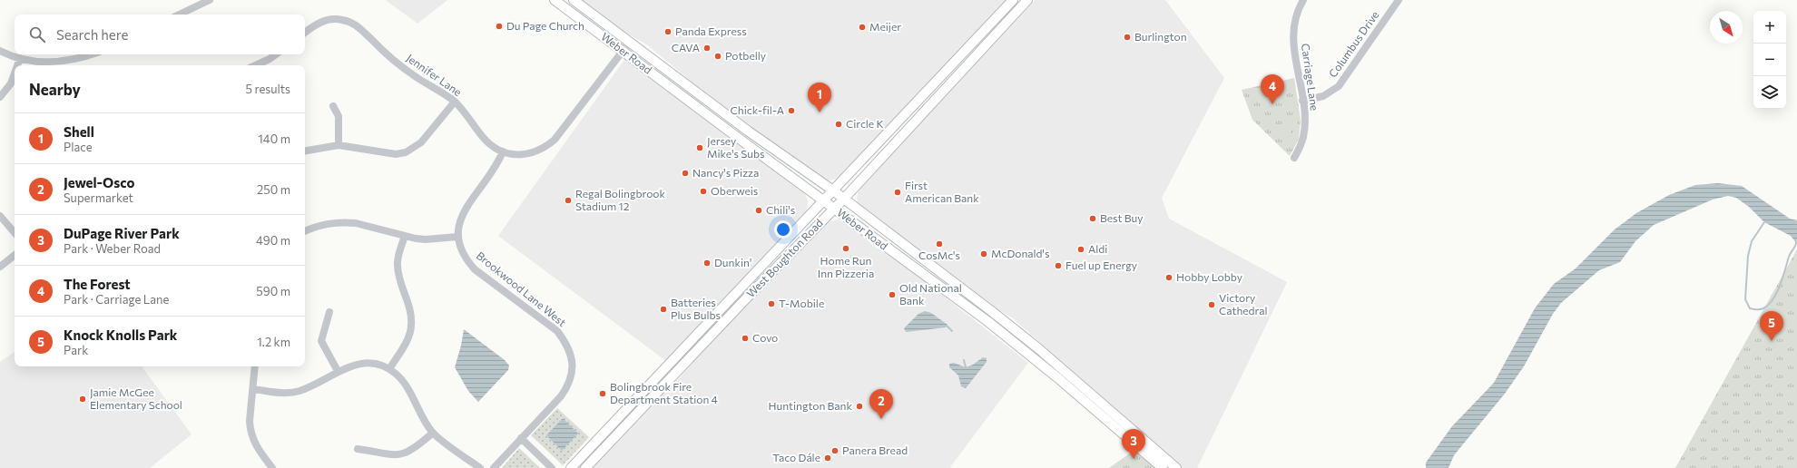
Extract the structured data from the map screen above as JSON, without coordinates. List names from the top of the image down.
{
  "streets": {
    "main road": ["Weber Road", "West Boughton Road"],
    "street": [
      "Columbus Drive",
      "Jennifer Lane",
      "Carriage Lane",
      "Brookwood Lane West"
    ]
  },
  "crossings": [
    ["Columbus Drive", "Carriage Lane"],
    ["Weber Road", "Jennifer Lane"],
    ["Weber Road", "West Boughton Road"],
    ["Jennifer Lane", "Brookwood Lane West"]
  ],
  "places": [
    "Du Page Church",
    "Meijer",
    "Panda Express",
    "Burlington",
    "CAVA",
    "Potbelly",
    "Chick-fil-A",
    "Circle K",
    "Jersey Mike's Subs",
    "Nancy's Pizza",
    "Oberweis",
    "First American Bank",
    "Regal Bolingbrook Stadium 12",
    "Chili's",
    "Best Buy",
    "CosMc's",
    "Home Run Inn Pizzeria",
    "Aldi",
    "McDonald's",
    "Dunkin'",
    "Fuel up Energy",
    "Hobby Lobby",
    "Old National Bank",
    "T-Mobile",
    "Victory Cathedral",
    "Batteries Plus Bulbs",
    "Covo",
    "Bolingbrook Fire Department Station 4",
    "Jamie McGee Elementary School",
    "Huntington Bank",
    "Panera Bread",
    "Taco Dále"
  ],
  "north": "bottom right",
  "page": {
    "map_buttons": ["+", "−"],
    "search": "Search here",
    "heading": ["Nearby", "5 results"],
    "pins": [
      "4",
      "1",
      "5",
      "2",
      "3"
    ],
    "list": [
      {
        "mark": "1",
        "name": "Shell",
        "note": "Place",
        "value": "140 m"
      },
      {
        "mark": "2",
        "name": "Jewel-Osco",
        "note": "Supermarket",
        "value": "250 m"
      },
      {
        "mark": "3",
        "name": "DuPage River Park",
        "note": "Park · Weber Road",
        "value": "490 m"
      },
      {
        "mark": "4",
        "name": "The Forest",
        "note": "Park · Carriage Lane",
        "value": "590 m"
      },
      {
        "mark": "5",
        "name": "Knock Knolls Park",
        "note": "Park",
        "value": "1.2 km"
      }
    ]
  }
}
